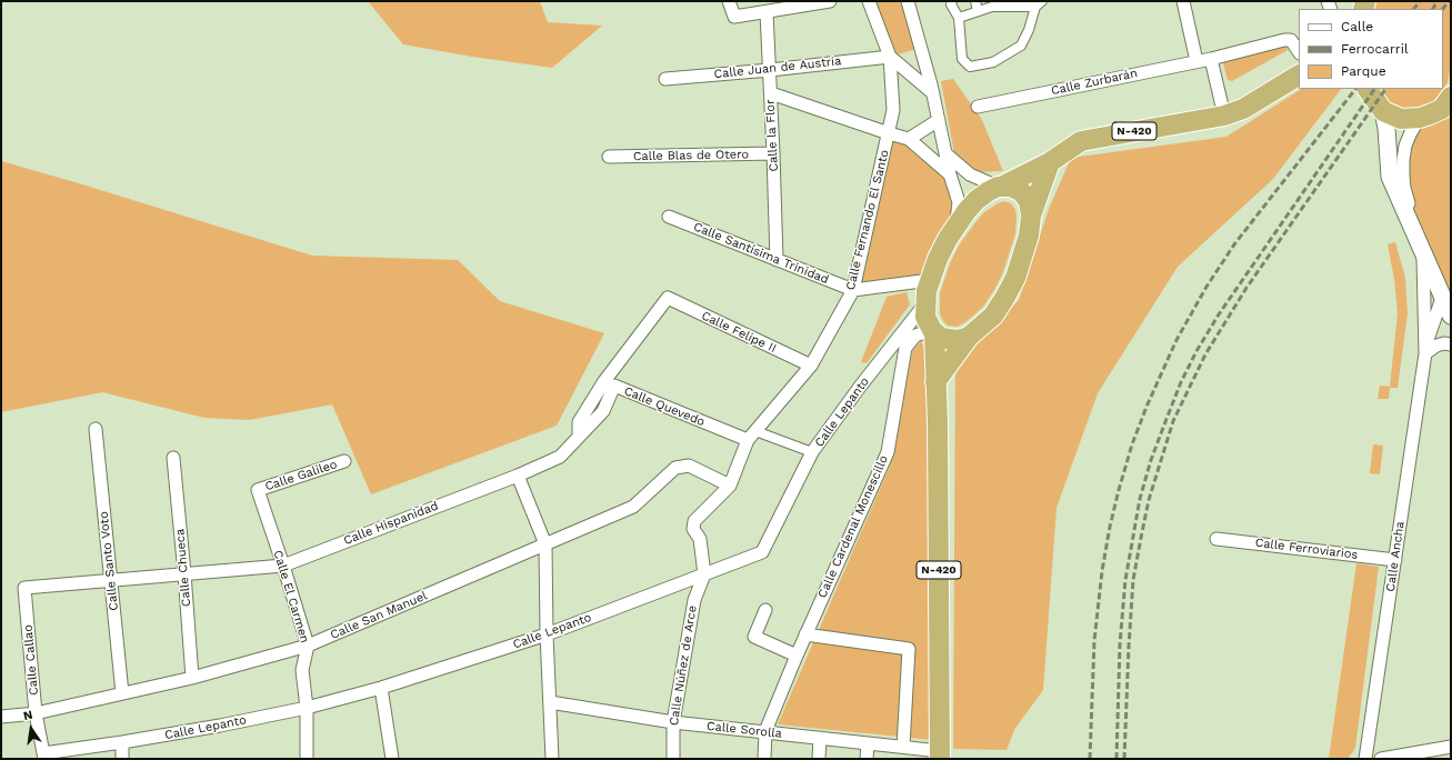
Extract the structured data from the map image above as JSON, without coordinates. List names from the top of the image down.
{
  "streets": {
    "highway": ["N-420"],
    "street": [
      "Calle Juan de Austria",
      "Calle Zurbarán",
      "Calle la Flor",
      "Calle Blas de Otero",
      "Calle Fernando El Santo",
      "Calle Santísima Trinidad",
      "Calle Felipe II",
      "Calle Quevedo",
      "Calle Lepanto",
      "Calle Galileo",
      "Calle Hispanidad",
      "Calle Cardenal Monescillo",
      "Calle Ferroviarios",
      "Calle Ancha",
      "Calle Santo Voto",
      "Calle Chueca",
      "Calle El Carmen",
      "Calle San Manuel",
      "Calle Callao",
      "Calle Núñez de Arce",
      "Calle Sorolla"
    ]
  },
  "crossings": [
    ["Calle Juan de Austria", "Calle la Flor"],
    ["Calle Juan de Austria", "Calle Fernando El Santo"],
    ["N-420", "Calle Cardenal Monescillo"],
    ["N-420", "Calle Sorolla"],
    ["Calle la Flor", "Calle Blas de Otero"],
    ["Calle la Flor", "Calle Santísima Trinidad"],
    ["Calle Fernando El Santo", "Calle Santísima Trinidad"],
    ["Calle Fernando El Santo", "Calle Felipe II"],
    ["Calle Fernando El Santo", "Calle Quevedo"],
    ["Calle Fernando El Santo", "Calle Lepanto"],
    ["Calle Fernando El Santo", "Calle San Manuel"],
    ["Calle Fernando El Santo", "Calle Núñez de Arce"],
    ["Calle Felipe II", "Calle Hispanidad"],
    ["Calle Quevedo", "Calle Lepanto"],
    ["Calle Quevedo", "Calle Hispanidad"],
    ["Calle Lepanto", "Calle El Carmen"],
    ["Calle Lepanto", "Calle Callao"],
    ["Calle Lepanto", "Calle Núñez de Arce"],
    ["Calle Galileo", "Calle El Carmen"],
    ["Calle Hispanidad", "Calle Santo Voto"],
    ["Calle Hispanidad", "Calle Chueca"],
    ["Calle Hispanidad", "Calle El Carmen"],
    ["Calle Hispanidad", "Calle Callao"],
    ["Calle Cardenal Monescillo", "Calle Sorolla"],
    ["Calle Ferroviarios", "Calle Ancha"],
    ["Calle Santo Voto", "Calle San Manuel"],
    ["Calle Chueca", "Calle San Manuel"],
    ["Calle El Carmen", "Calle San Manuel"],
    ["Calle San Manuel", "Calle Callao"],
    ["Calle Núñez de Arce", "Calle Sorolla"]
  ],
  "legend": ["Calle", "Ferrocarril", "Parque"],
  "north": "top"
}
